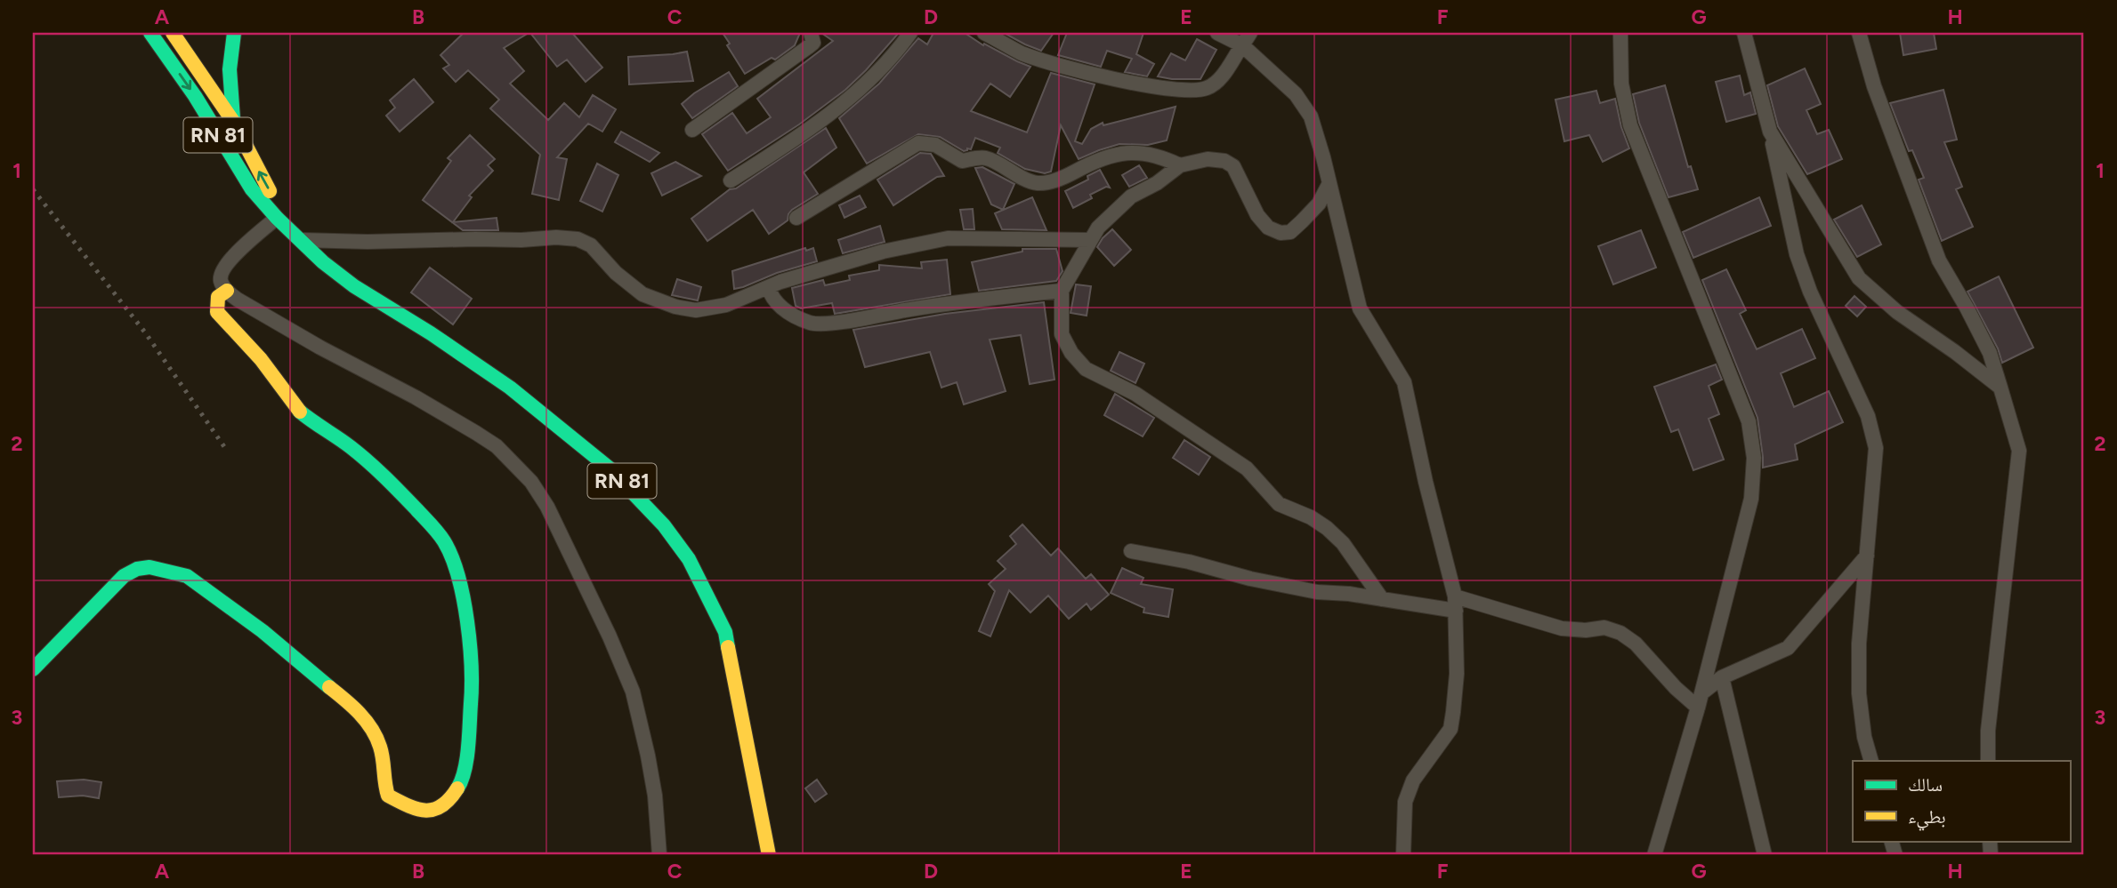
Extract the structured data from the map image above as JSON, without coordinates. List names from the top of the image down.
{
  "streets": {
    "main road": ["RN 81"]
  },
  "legend": ["سالك", "بطيء"],
  "grid": {
    "columns": [
      "A",
      "B",
      "C",
      "D",
      "E",
      "F",
      "G",
      "H"
    ],
    "rows": ["1", "2", "3"]
  }
}
